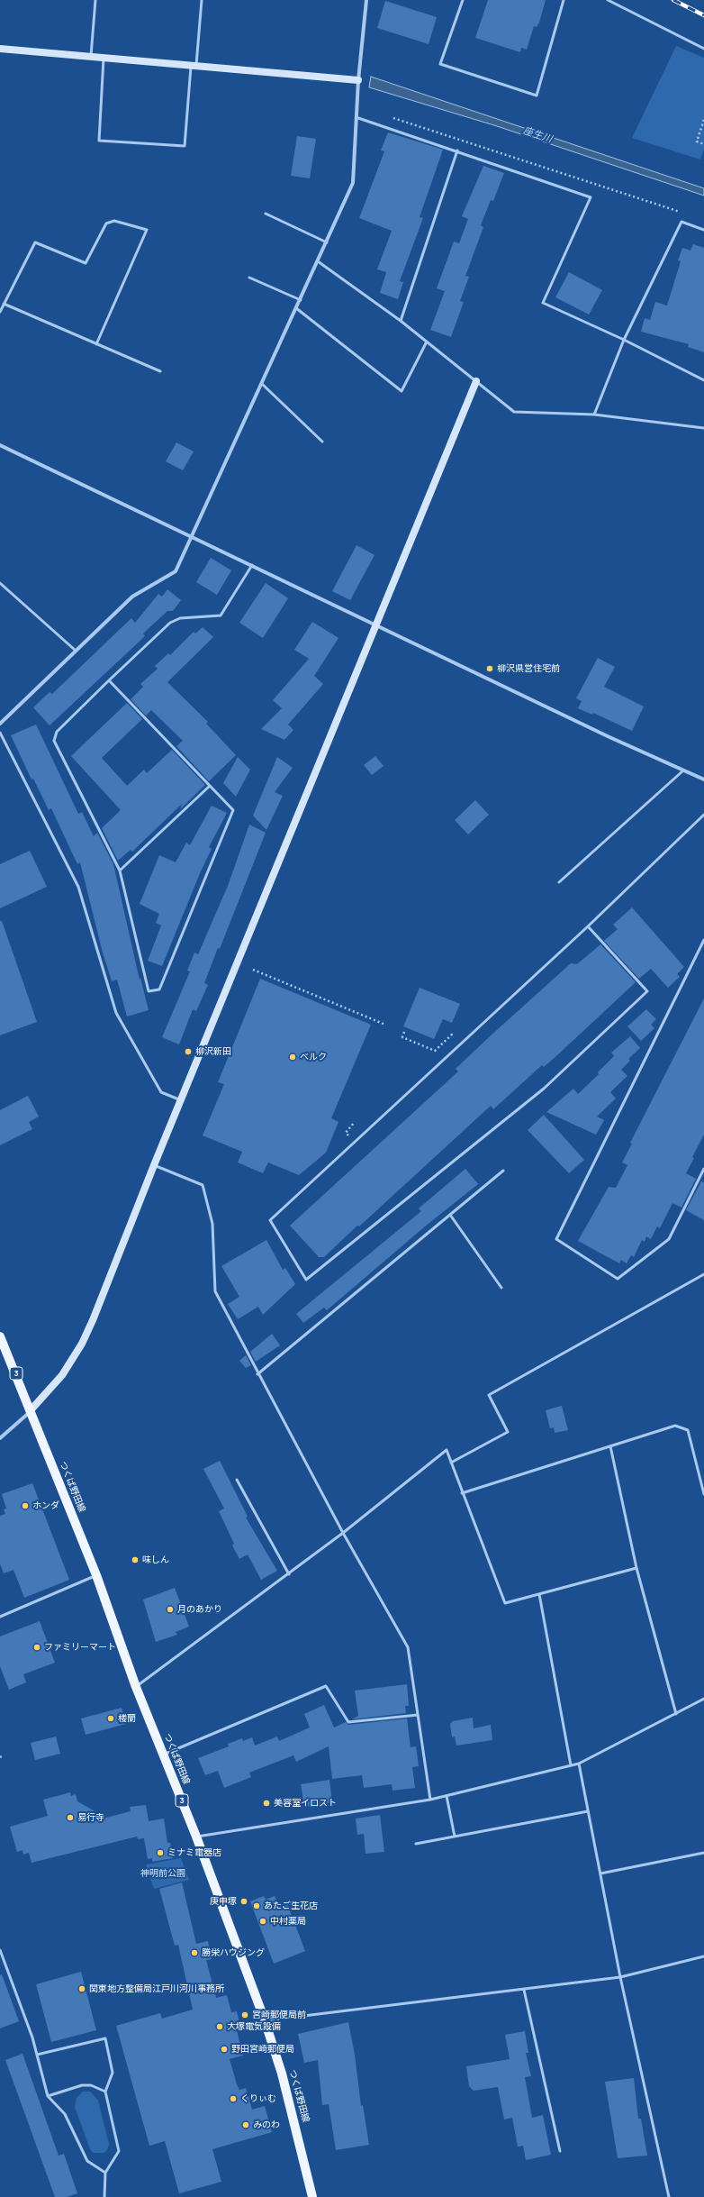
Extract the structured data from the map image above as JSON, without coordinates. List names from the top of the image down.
{
  "streets": {
    "main road": ["3", "つくば野田線"]
  },
  "water": ["座生川"],
  "parks": ["神明前公園"],
  "places": [
    "柳沢県営住宅前",
    "柳沢新田",
    "ベルク",
    "ホンダ",
    "味しん",
    "月のあかり",
    "ファミリーマート",
    "楼蘭",
    "美容室イロスト",
    "易行寺",
    "ミナミ電器店",
    "庚申塚",
    "あたご生花店",
    "中村薬局",
    "勝栄ハウジング",
    "関東地方整備局江戸川河川事務所",
    "宮崎郵便局前",
    "大塚電気設備",
    "野田宮崎郵便局",
    "くりぃむ",
    "みのわ"
  ]
}
